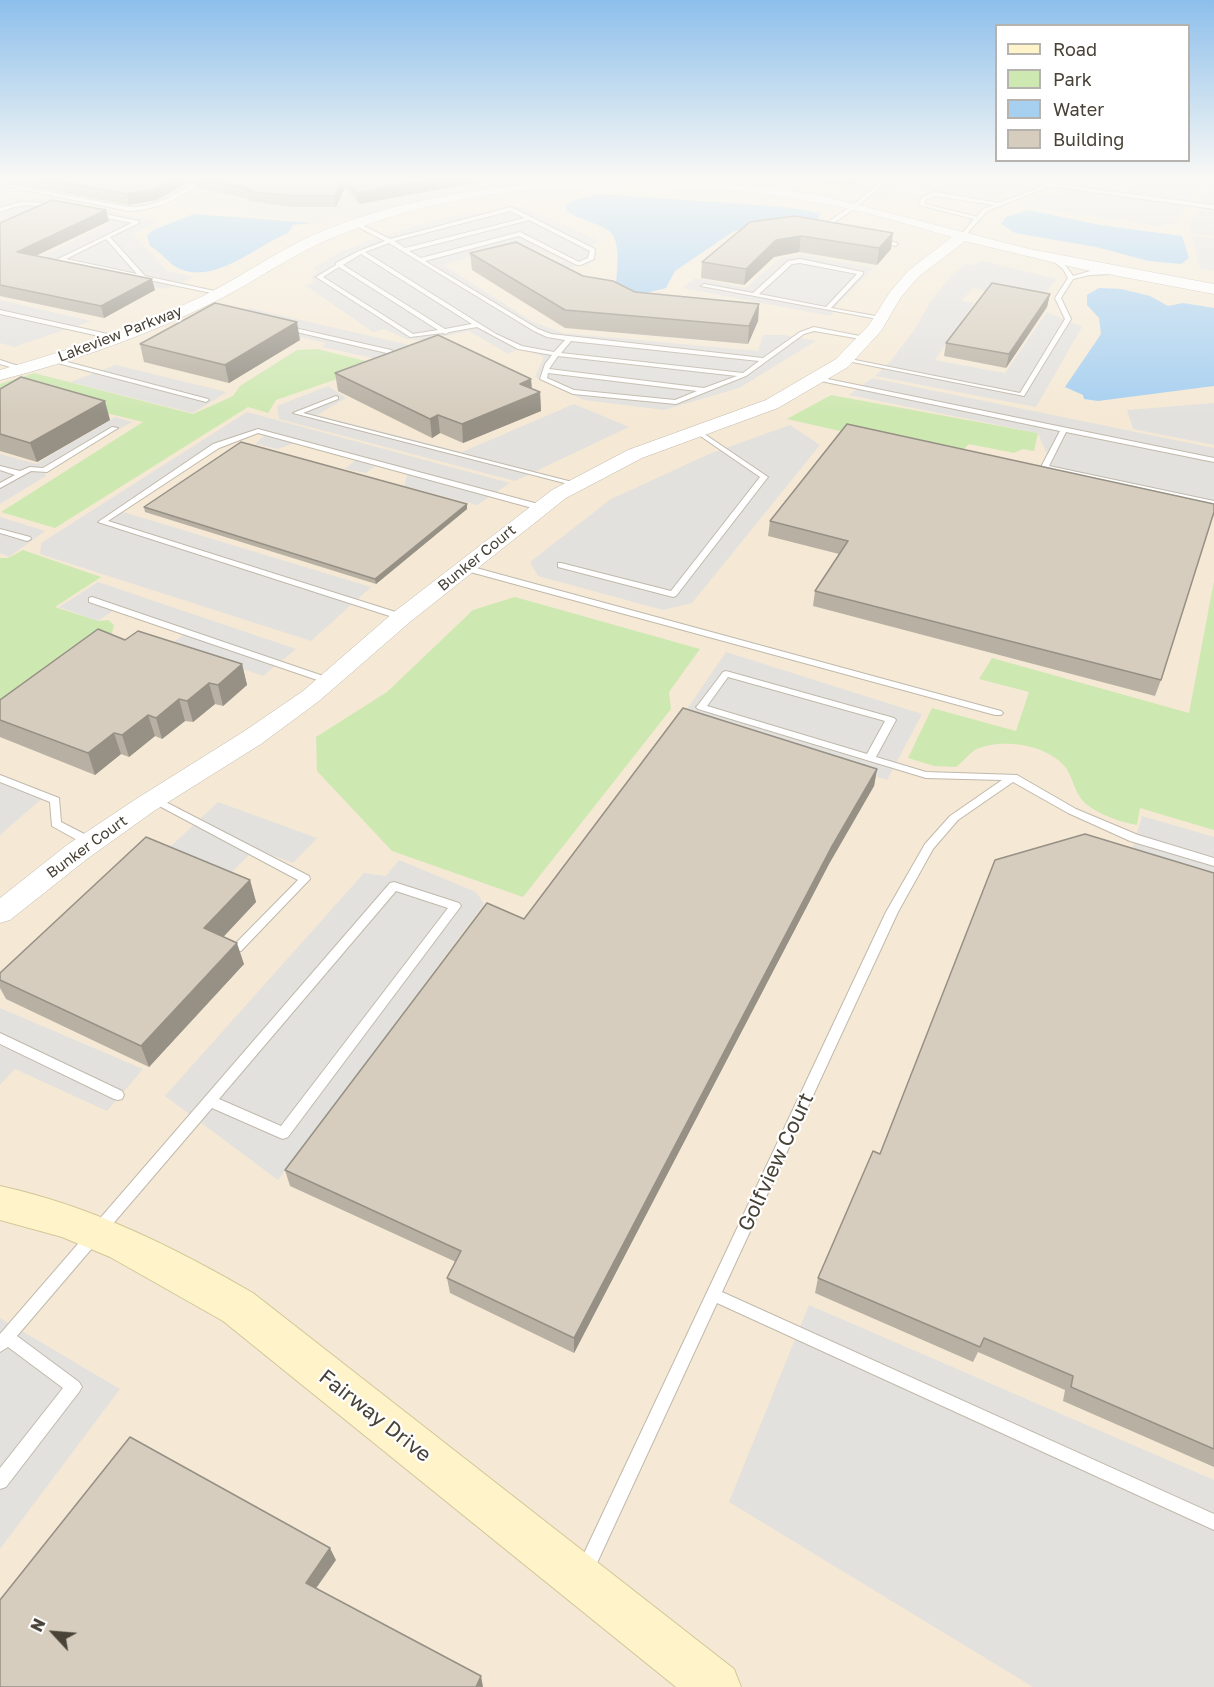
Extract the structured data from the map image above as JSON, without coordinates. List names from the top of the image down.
{
  "streets": {
    "main road": ["Fairway Drive"],
    "street": ["Lakeview Parkway", "Bunker Court"],
    "lane": ["Golfview Court"]
  },
  "crossings": [
    ["Golfview Court", "Fairway Drive"]
  ],
  "legend": [
    "Road",
    "Park",
    "Water",
    "Building"
  ],
  "north": "top left"
}
